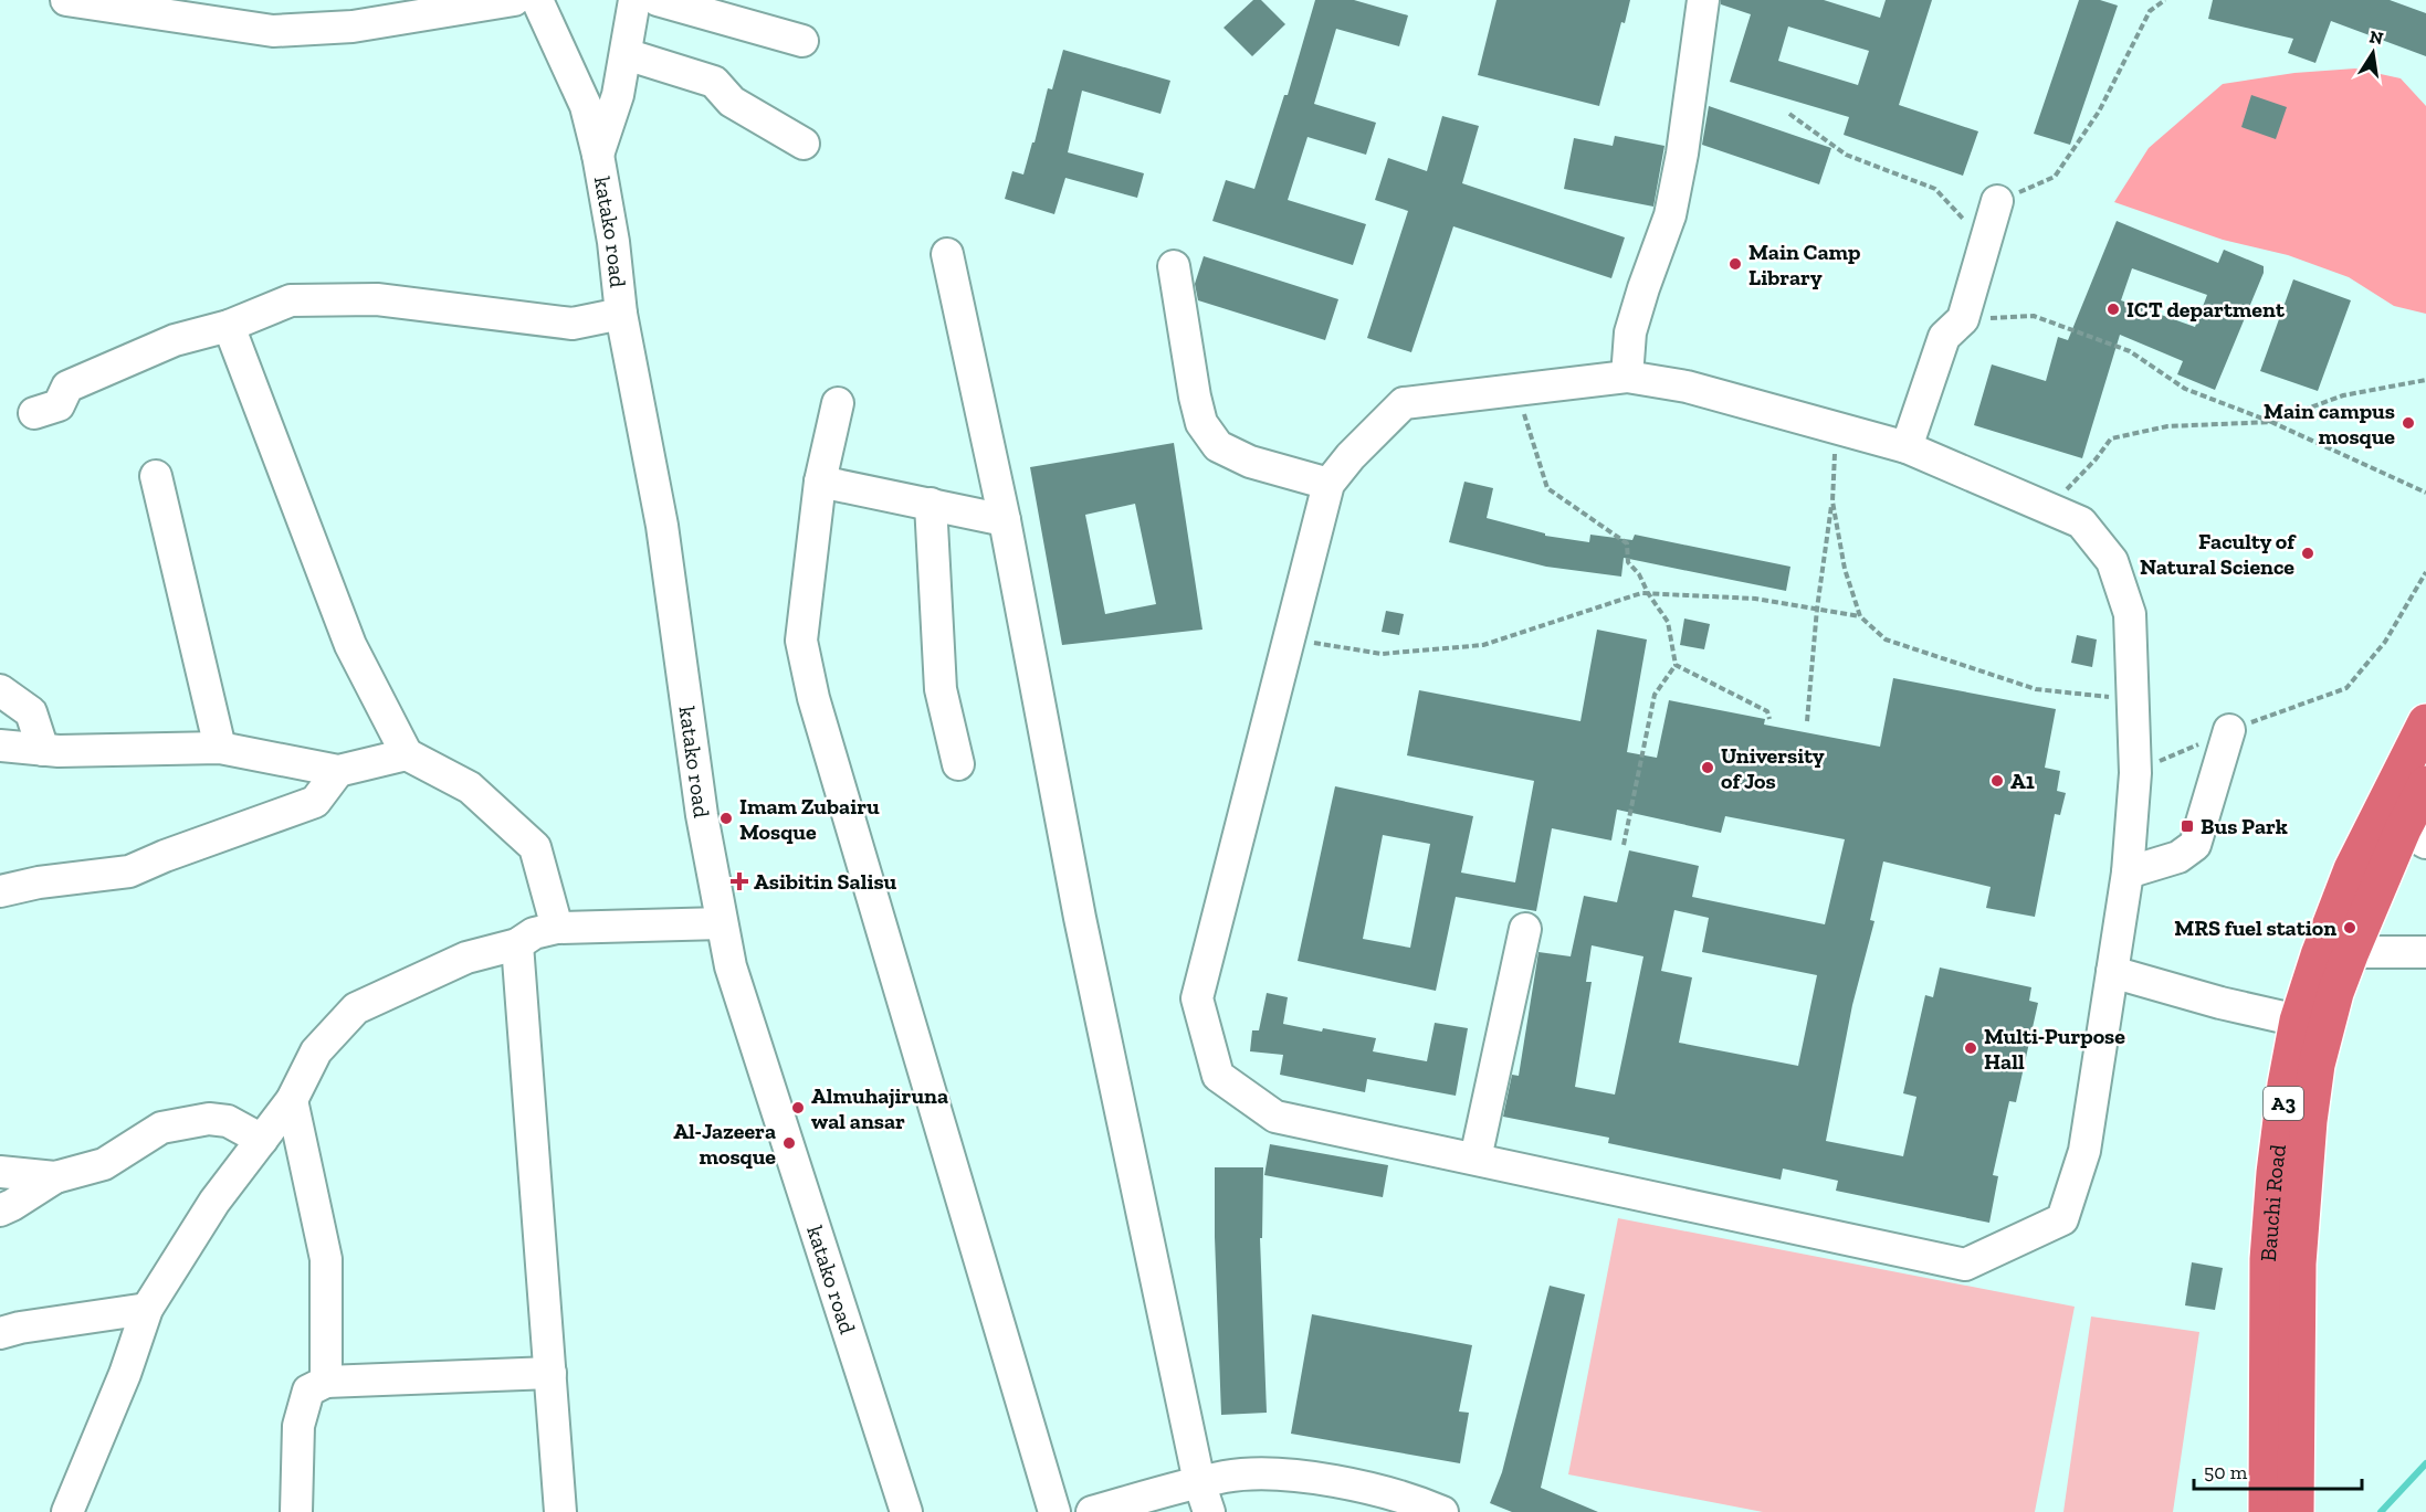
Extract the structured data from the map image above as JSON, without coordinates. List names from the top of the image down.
{
  "streets": {
    "highway": ["A3", "Bauchi Road"],
    "street": ["katako road"]
  },
  "places": {
    "other": [
      "Main Camp Library",
      "ICT department",
      "Main campus mosque",
      "Faculty of Natural Science",
      "University of Jos",
      "A1",
      "Imam Zubairu Mosque",
      "MRS fuel station",
      "Multi-Purpose Hall",
      "Almuhajiruna wal ansar",
      "Al-Jazeera mosque"
    ],
    "transit": ["Bus Park"],
    "health": ["Asibitin Salisu"]
  },
  "scale_bar": "50 m",
  "north": "top"
}
